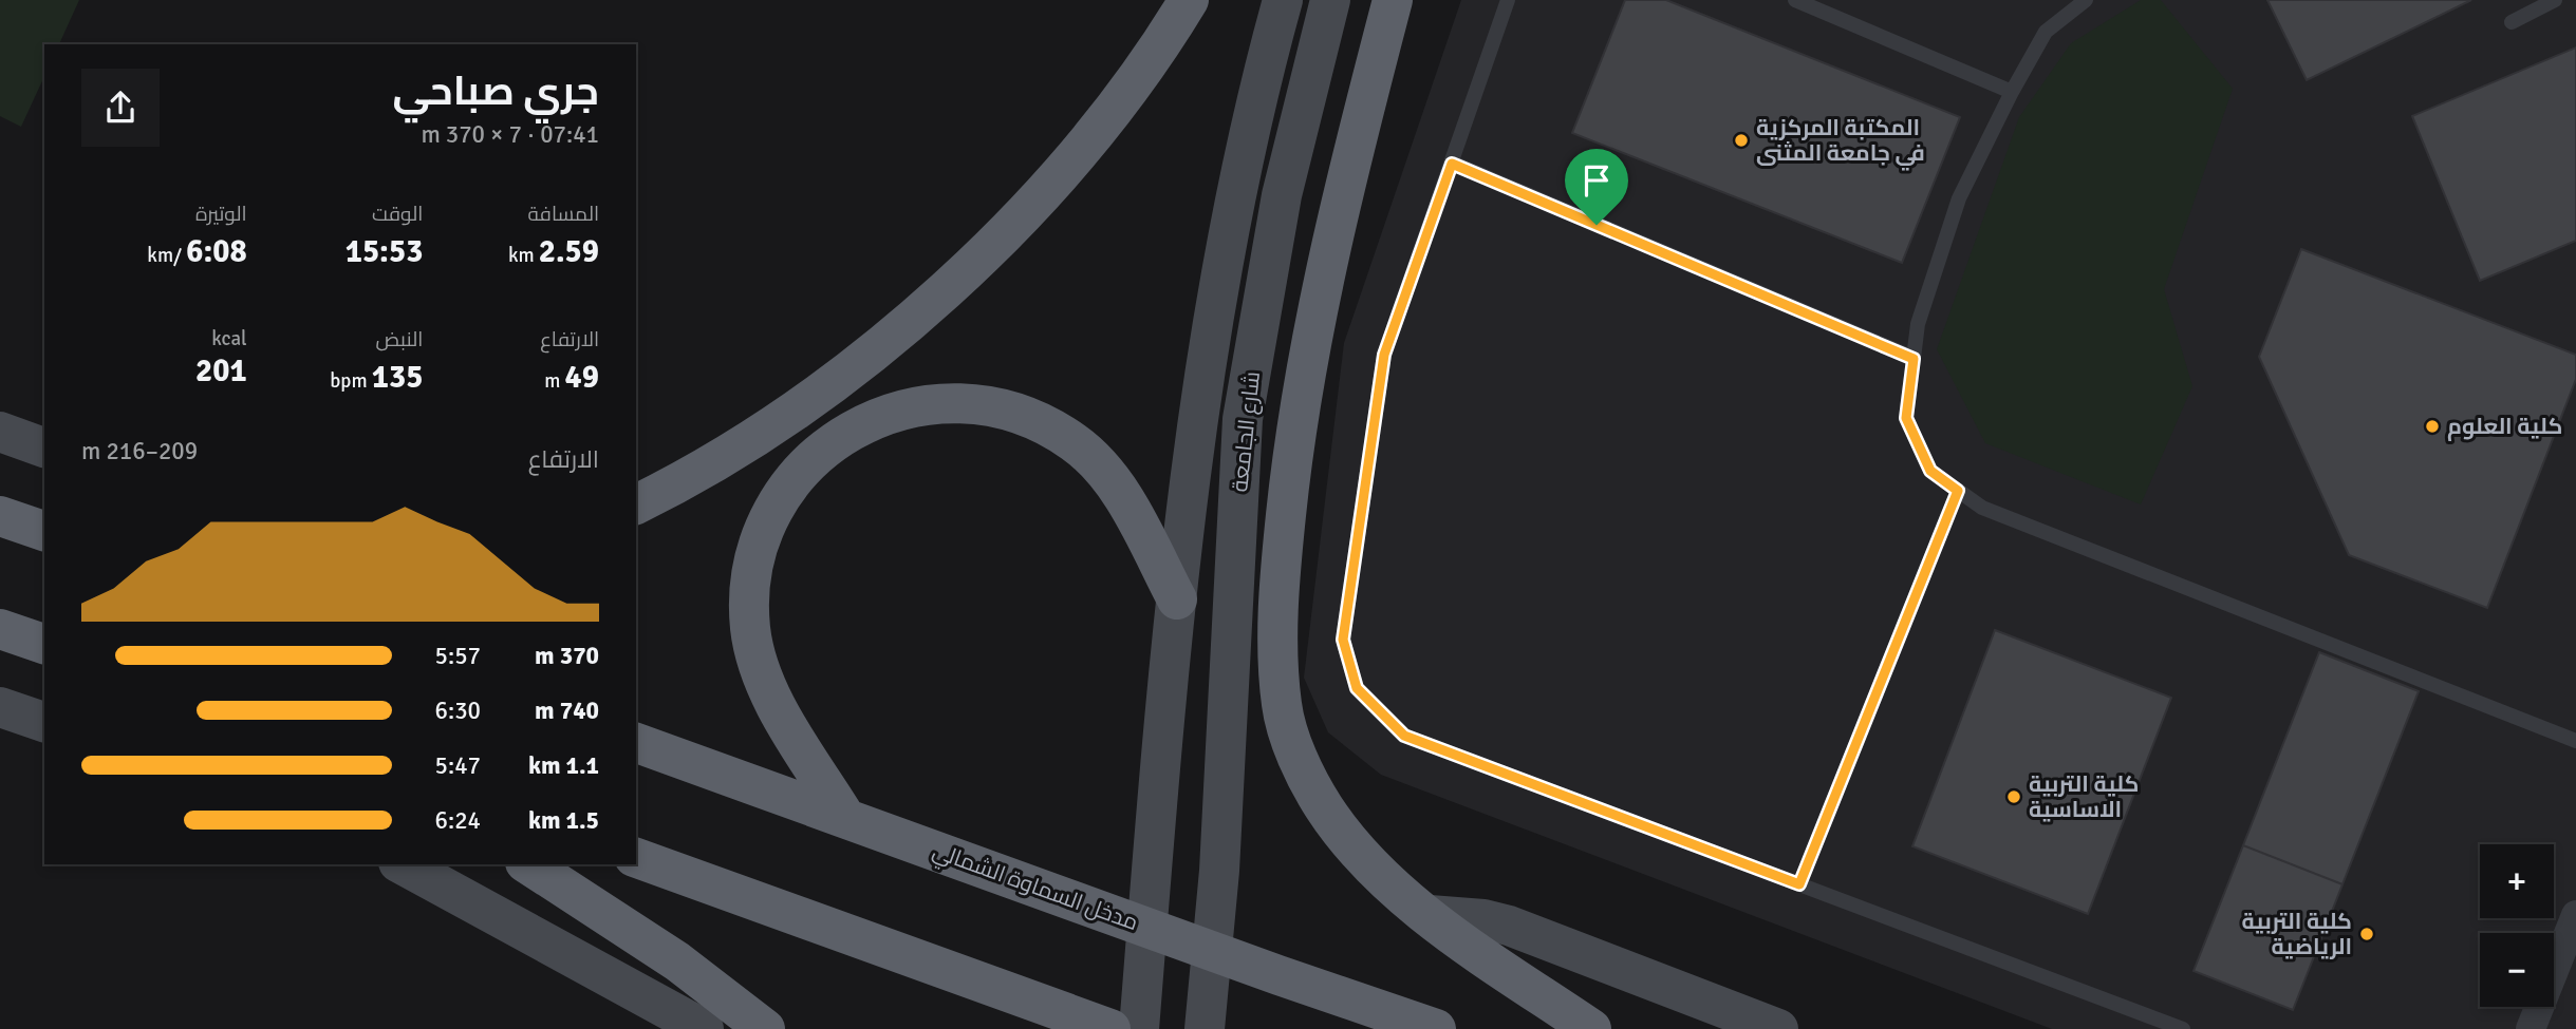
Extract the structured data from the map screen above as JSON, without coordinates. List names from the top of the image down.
{
  "streets": {
    "highway": ["مدخل السماوة الشمالي"],
    "main road": ["شارع الجامعة"]
  },
  "places": [
    "المكتبة المركزية في جامعة المثنى",
    "كلية العلوم",
    "كلية التربية الاساسية",
    "كلية التربية الرياضية"
  ],
  "page": {
    "heading": ["جري صباحي", "07:41 · 7 × 370 m"],
    "stats": [
      ["المسافة", "2.59 km"],
      ["الوقت", "15:53"],
      ["الوتيرة", "6:08 /km"],
      ["الارتفاع", "49 m"],
      ["النبض", "135 bpm"],
      ["kcal", "201"]
    ],
    "chart": ["الارتفاع", "209–216 m"],
    "list": [
      {
        "name": "370 m",
        "note": "5:57"
      },
      {
        "name": "740 m",
        "note": "6:30"
      },
      {
        "name": "1.1 km",
        "note": "5:47"
      },
      {
        "name": "1.5 km",
        "note": "6:24"
      }
    ],
    "map_buttons": ["+", "−"]
  }
}
